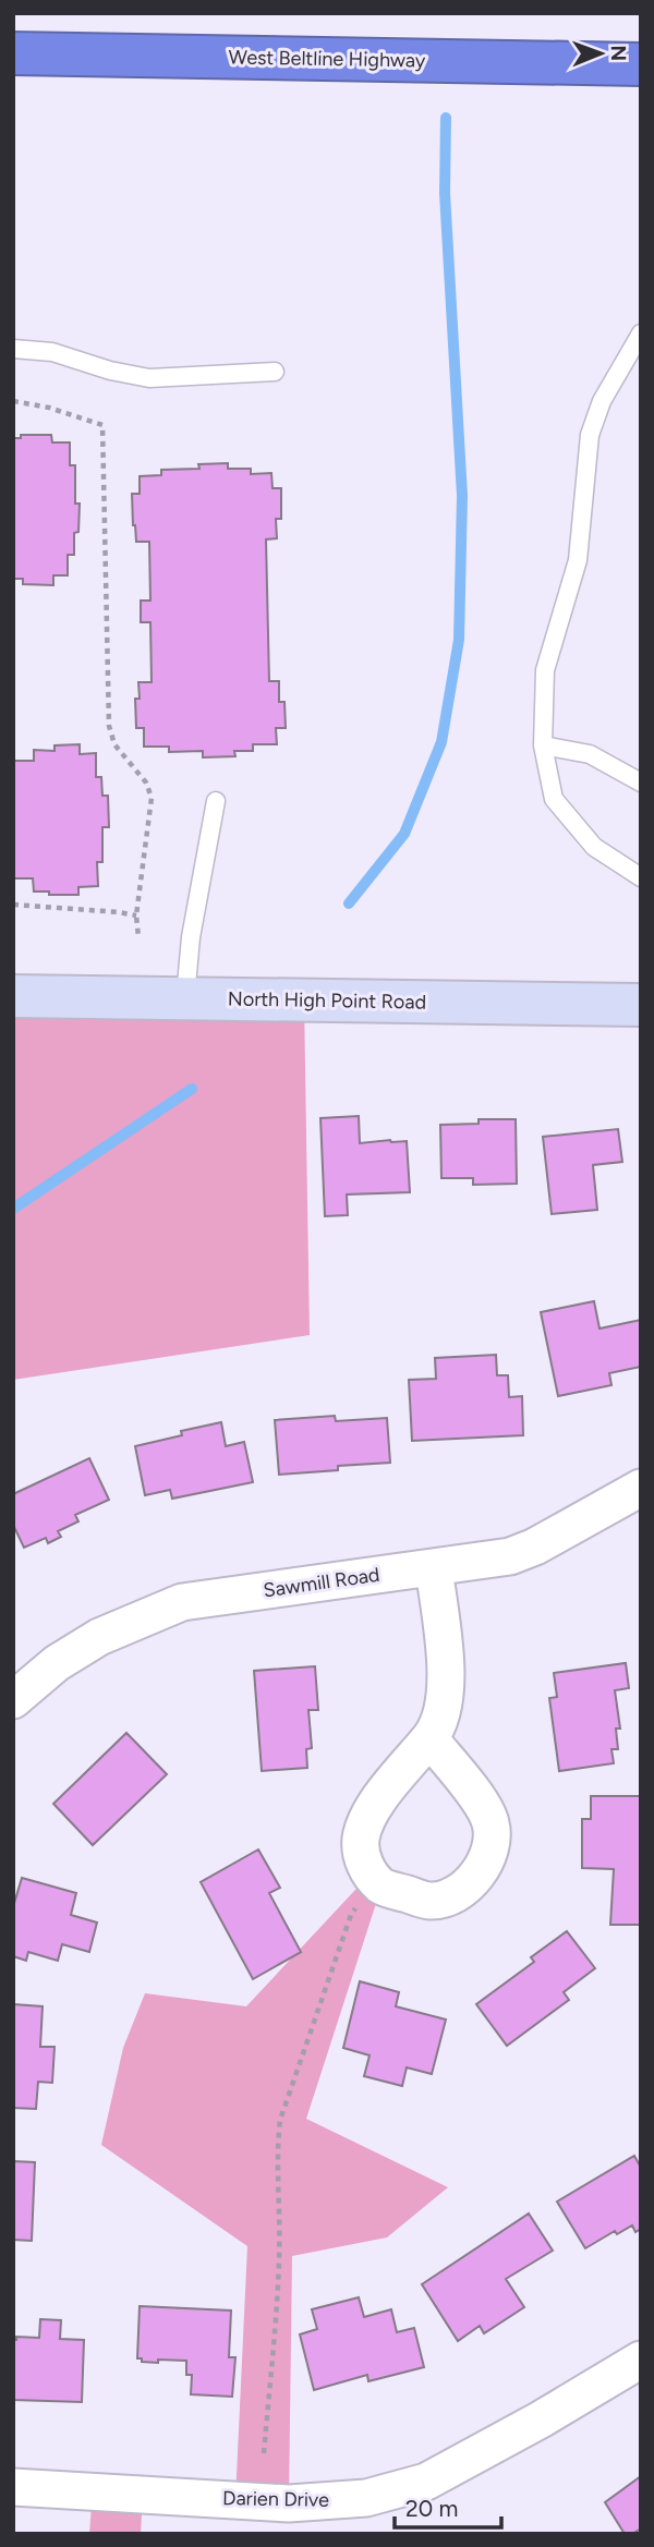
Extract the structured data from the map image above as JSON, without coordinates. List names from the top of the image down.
{
  "streets": {
    "highway": ["West Beltline Highway"],
    "street": ["North High Point Road", "Sawmill Road", "Darien Drive"]
  },
  "scale_bar": "20 m",
  "north": "right"
}
